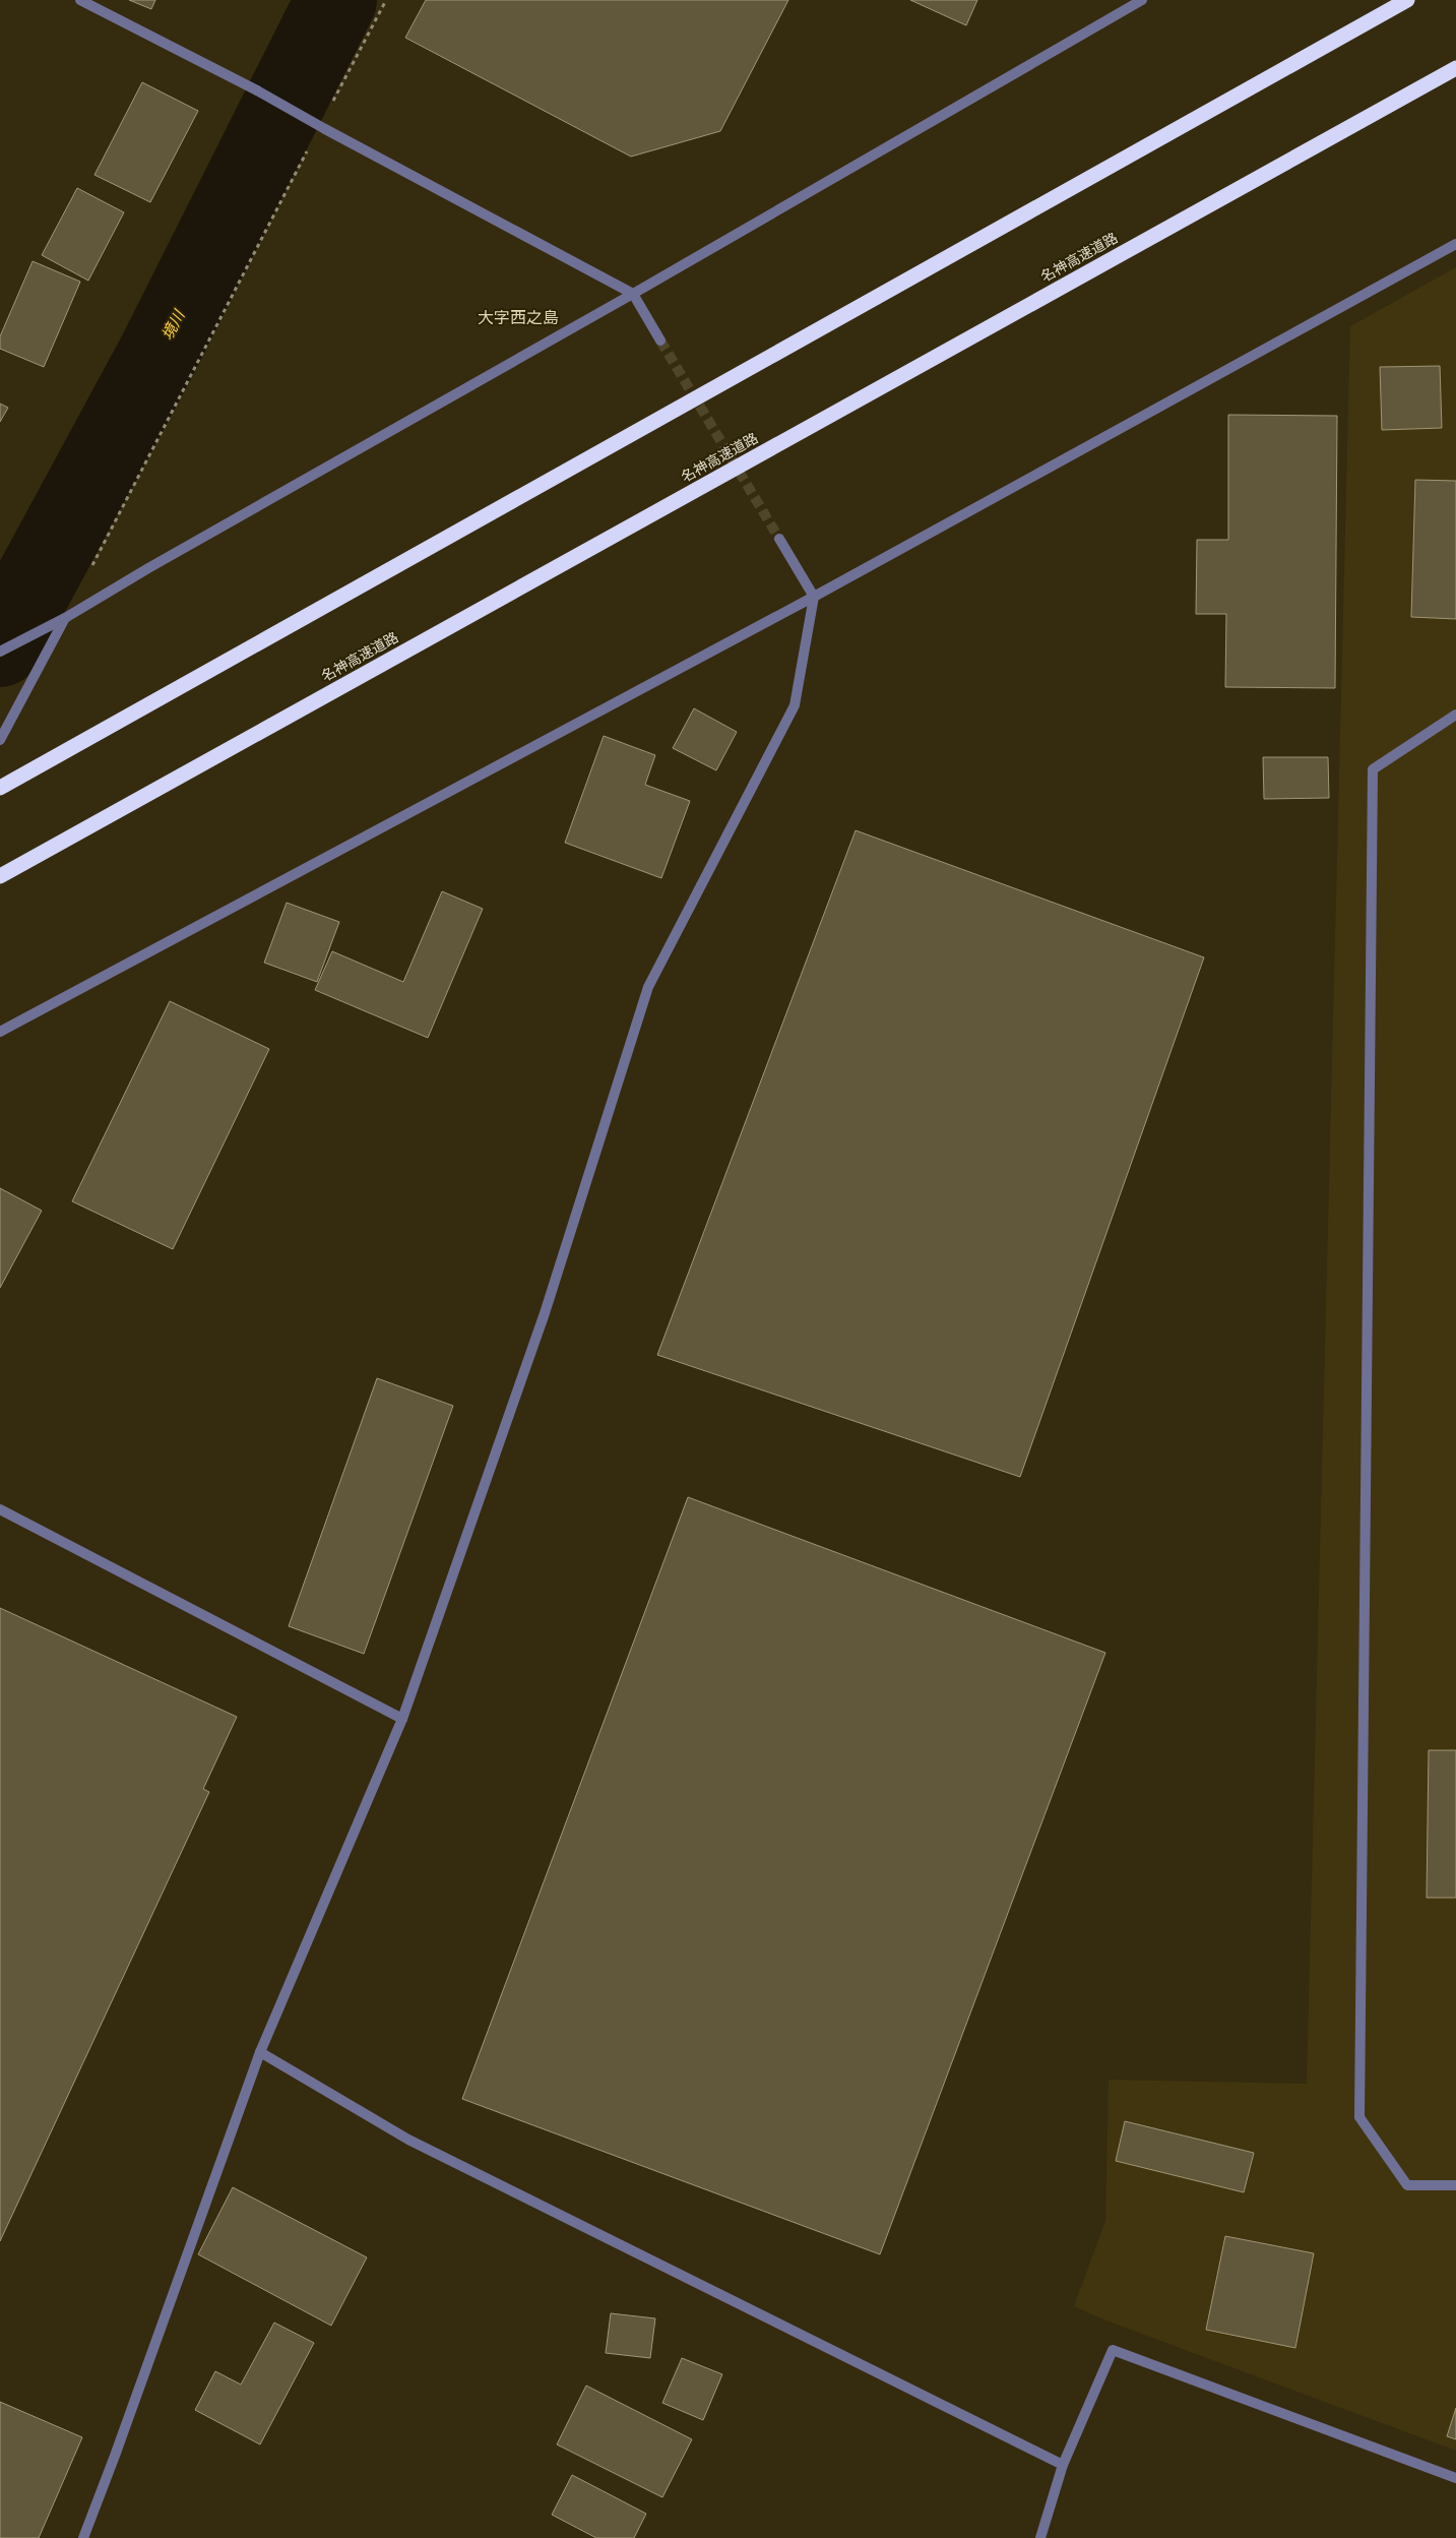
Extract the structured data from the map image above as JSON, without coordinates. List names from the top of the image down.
{
  "streets": {
    "highway": ["名神高速道路"]
  },
  "districts": ["大字西之島"],
  "water": ["境川"]
}
